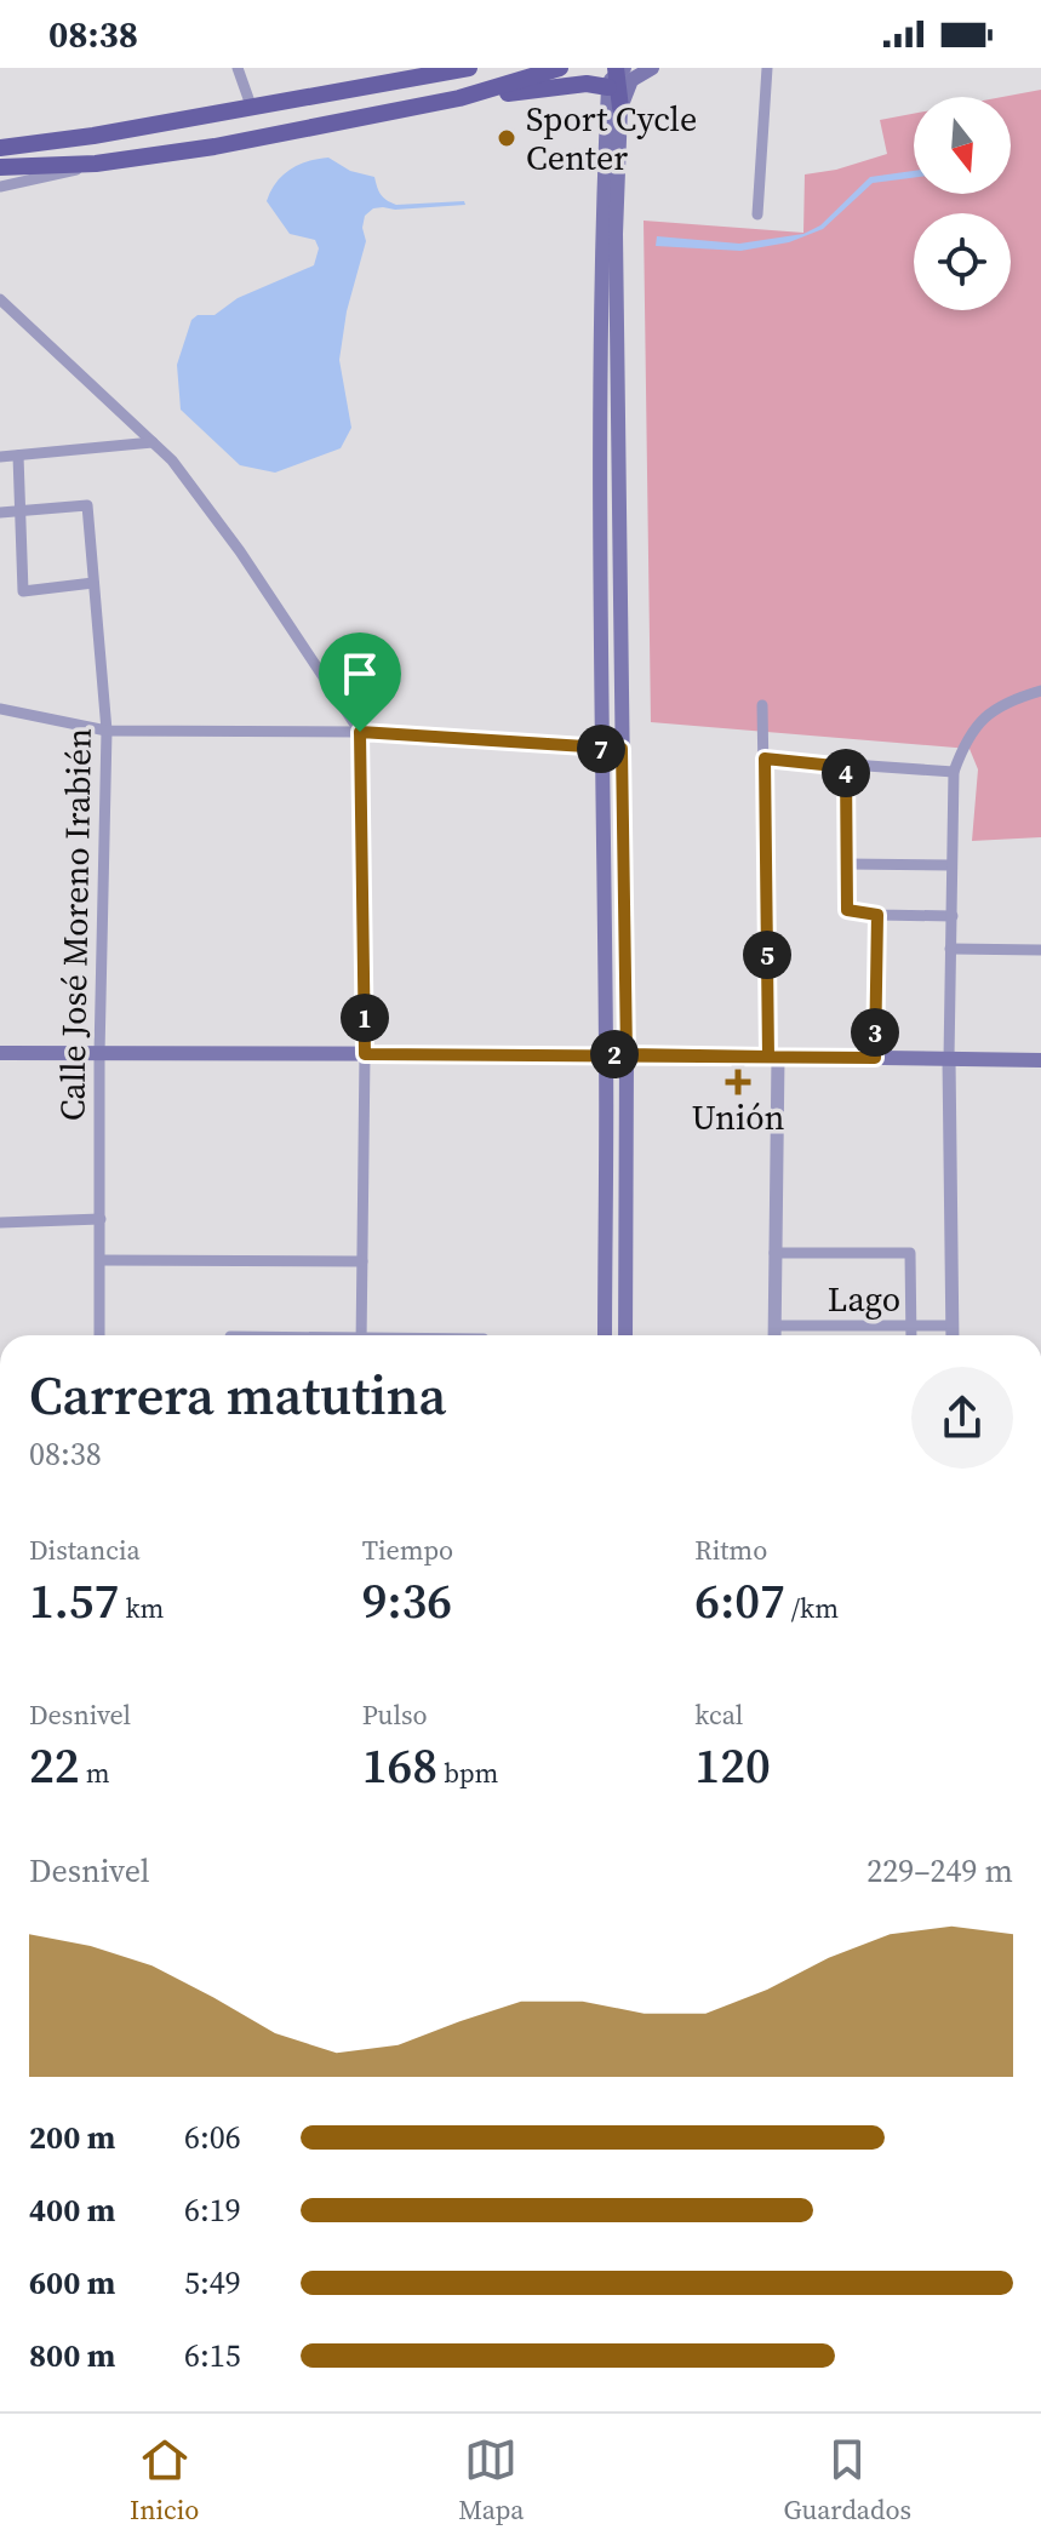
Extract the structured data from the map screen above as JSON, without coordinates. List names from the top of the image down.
{
  "streets": {
    "street": ["Calle José Moreno Irabién", "Lago"]
  },
  "places": {
    "other": ["Sport Cycle Center"],
    "health": ["Unión"]
  },
  "north": "bottom",
  "page": {
    "status": "08:38",
    "pins": [
      "7",
      "4",
      "5",
      "1",
      "3",
      "2"
    ],
    "heading": ["Carrera matutina", "08:38"],
    "stats": [
      ["Distancia", "1.57 km"],
      ["Tiempo", "9:36"],
      ["Ritmo", "6:07 /km"],
      ["Desnivel", "22 m"],
      ["Pulso", "168 bpm"],
      ["kcal", "120"]
    ],
    "chart": ["Desnivel", "229–249 m"],
    "list": [
      {
        "name": "200 m",
        "note": "6:06"
      },
      {
        "name": "400 m",
        "note": "6:19"
      },
      {
        "name": "600 m",
        "note": "5:49"
      },
      {
        "name": "800 m",
        "note": "6:15"
      }
    ],
    "tabs": ["Inicio", "Mapa", "Guardados"]
  }
}
